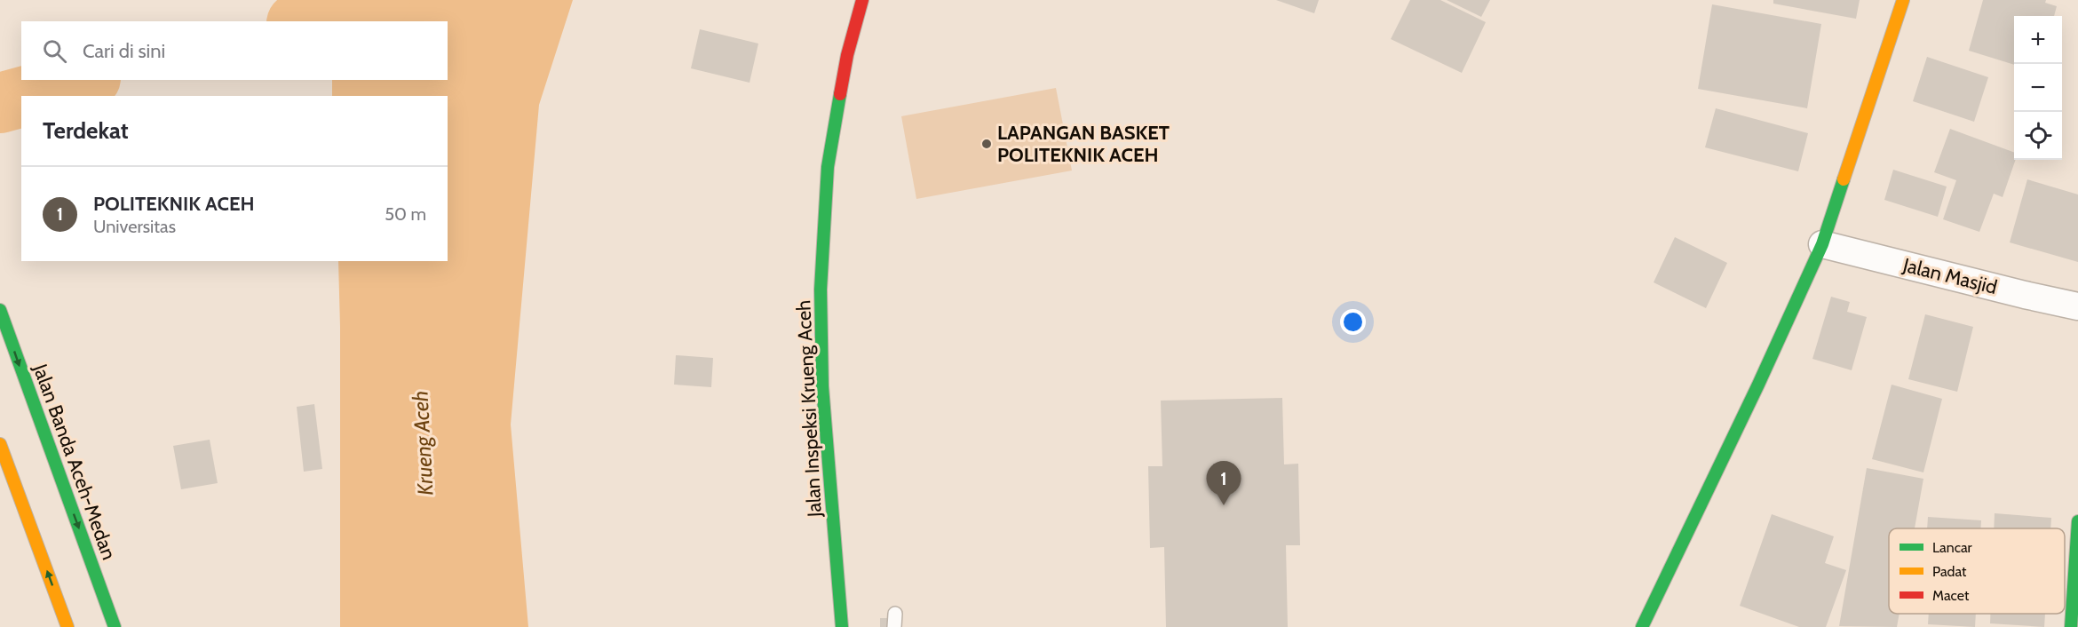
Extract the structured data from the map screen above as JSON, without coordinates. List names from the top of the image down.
{
  "streets": {
    "main road": ["Jalan Inspeksi Krueng Aceh", "Jalan Banda Aceh-Medan"],
    "street": ["Jalan Masjid"]
  },
  "water": ["Krueng Aceh"],
  "places": ["LAPANGAN BASKET POLITEKNIK ACEH"],
  "legend": ["Lancar", "Padat", "Macet"],
  "page": {
    "map_buttons": ["+", "−"],
    "search": "Cari di sini",
    "heading": "Terdekat",
    "list": [
      {
        "mark": "1",
        "name": "POLITEKNIK ACEH",
        "note": "Universitas",
        "value": "50 m"
      }
    ],
    "pins": "1"
  }
}
